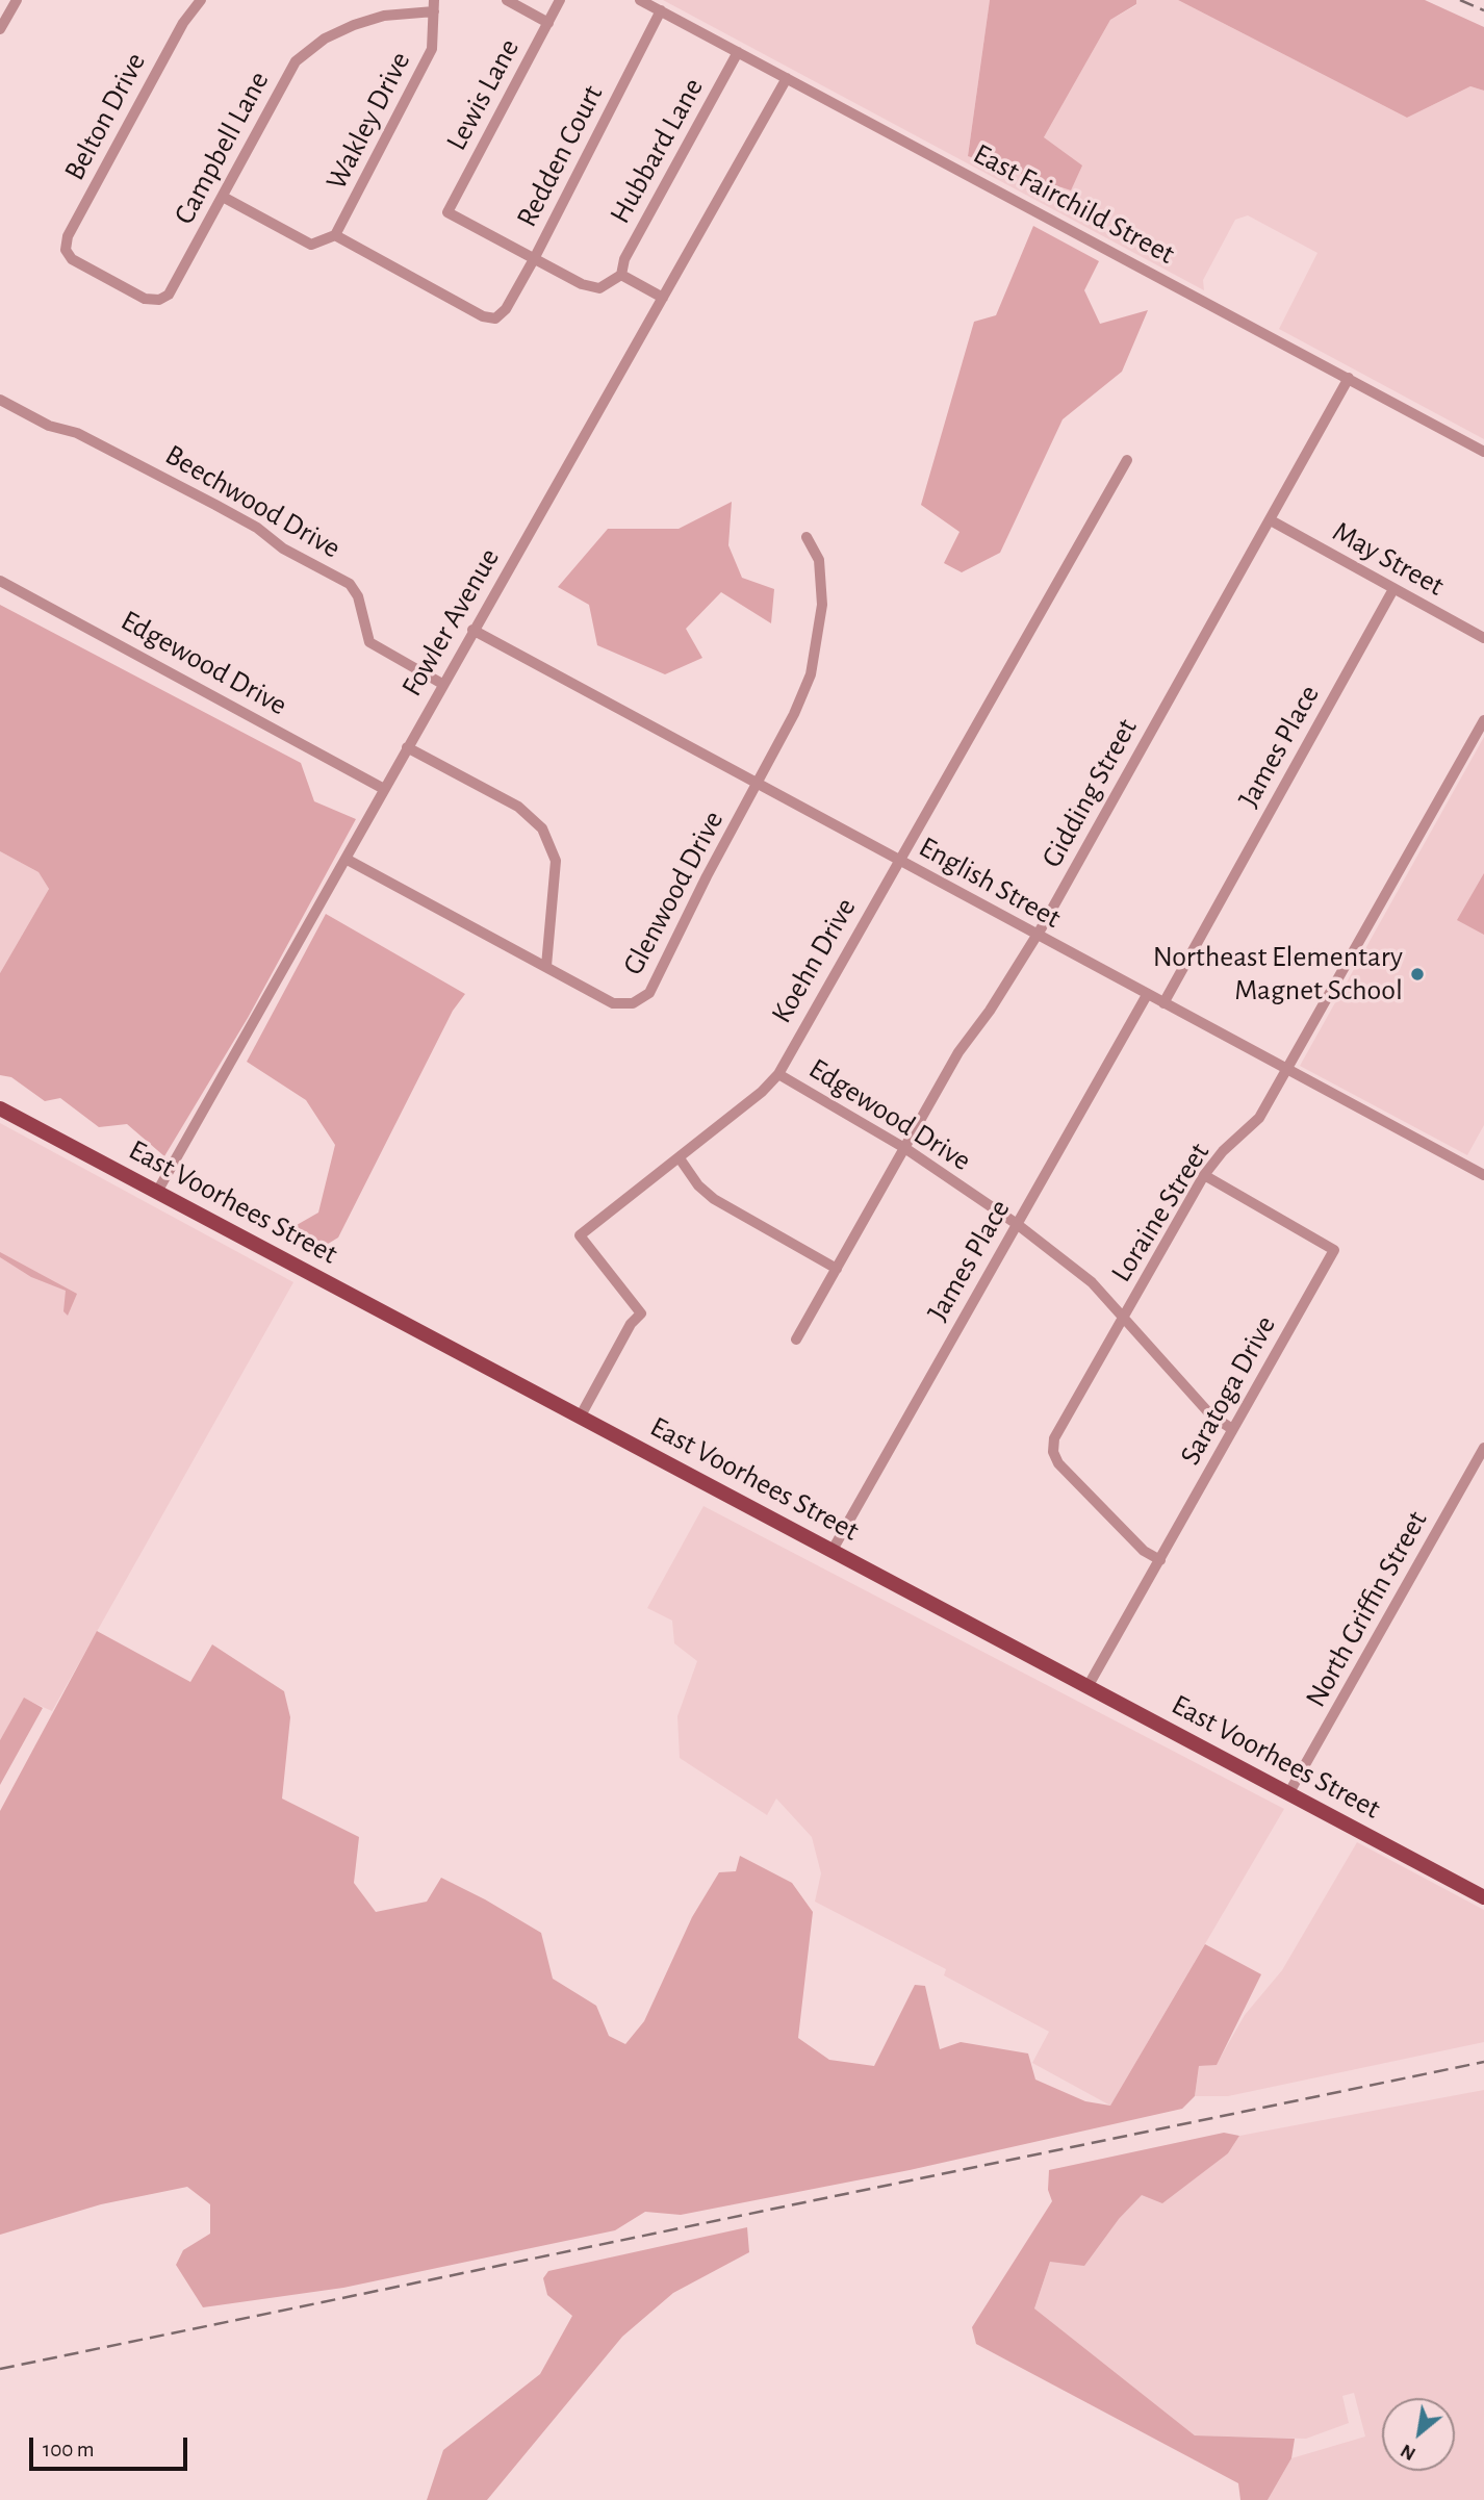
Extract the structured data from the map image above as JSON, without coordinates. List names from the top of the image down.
{
  "streets": {
    "main road": ["East Voorhees Street"],
    "street": [
      "Lewis Lane",
      "Belton Drive",
      "Wakley Drive",
      "Campbell Lane",
      "Hubbard Lane",
      "Redden Court",
      "East Fairchild Street",
      "Beechwood Drive",
      "May Street",
      "Fowler Avenue",
      "Edgewood Drive",
      "James Place",
      "Gidding Street",
      "English Street",
      "Glenwood Drive",
      "Koehn Drive",
      "Loraine Street",
      "Saratoga Drive",
      "North Griffin Street"
    ]
  },
  "crossings": [
    ["Lewis Lane", "Redden Court"],
    ["Belton Drive", "Campbell Lane"],
    ["Wakley Drive", "Campbell Lane"],
    ["Wakley Drive", "Redden Court"],
    ["Hubbard Lane", "East Fairchild Street"],
    ["Redden Court", "East Fairchild Street"],
    ["East Fairchild Street", "Fowler Avenue"],
    ["East Fairchild Street", "Gidding Street"],
    ["Beechwood Drive", "Fowler Avenue"],
    ["May Street", "James Place"],
    ["May Street", "Gidding Street"],
    ["Fowler Avenue", "Edgewood Drive"],
    ["Fowler Avenue", "English Street"],
    ["Fowler Avenue", "Glenwood Drive"],
    ["Fowler Avenue", "East Voorhees Street"],
    ["Edgewood Drive", "James Place"],
    ["Edgewood Drive", "Gidding Street"],
    ["Edgewood Drive", "Koehn Drive"],
    ["Edgewood Drive", "Loraine Street"],
    ["Edgewood Drive", "Saratoga Drive"],
    ["James Place", "English Street"],
    ["James Place", "East Voorhees Street"],
    ["Gidding Street", "English Street"],
    ["English Street", "Glenwood Drive"],
    ["English Street", "Koehn Drive"],
    ["English Street", "Loraine Street"],
    ["Koehn Drive", "East Voorhees Street"],
    ["East Voorhees Street", "Saratoga Drive"],
    ["East Voorhees Street", "North Griffin Street"],
    ["Loraine Street", "Saratoga Drive"]
  ],
  "places": ["Northeast Elementary Magnet School"],
  "scale_bar": "100 m",
  "north": "bottom left"
}
